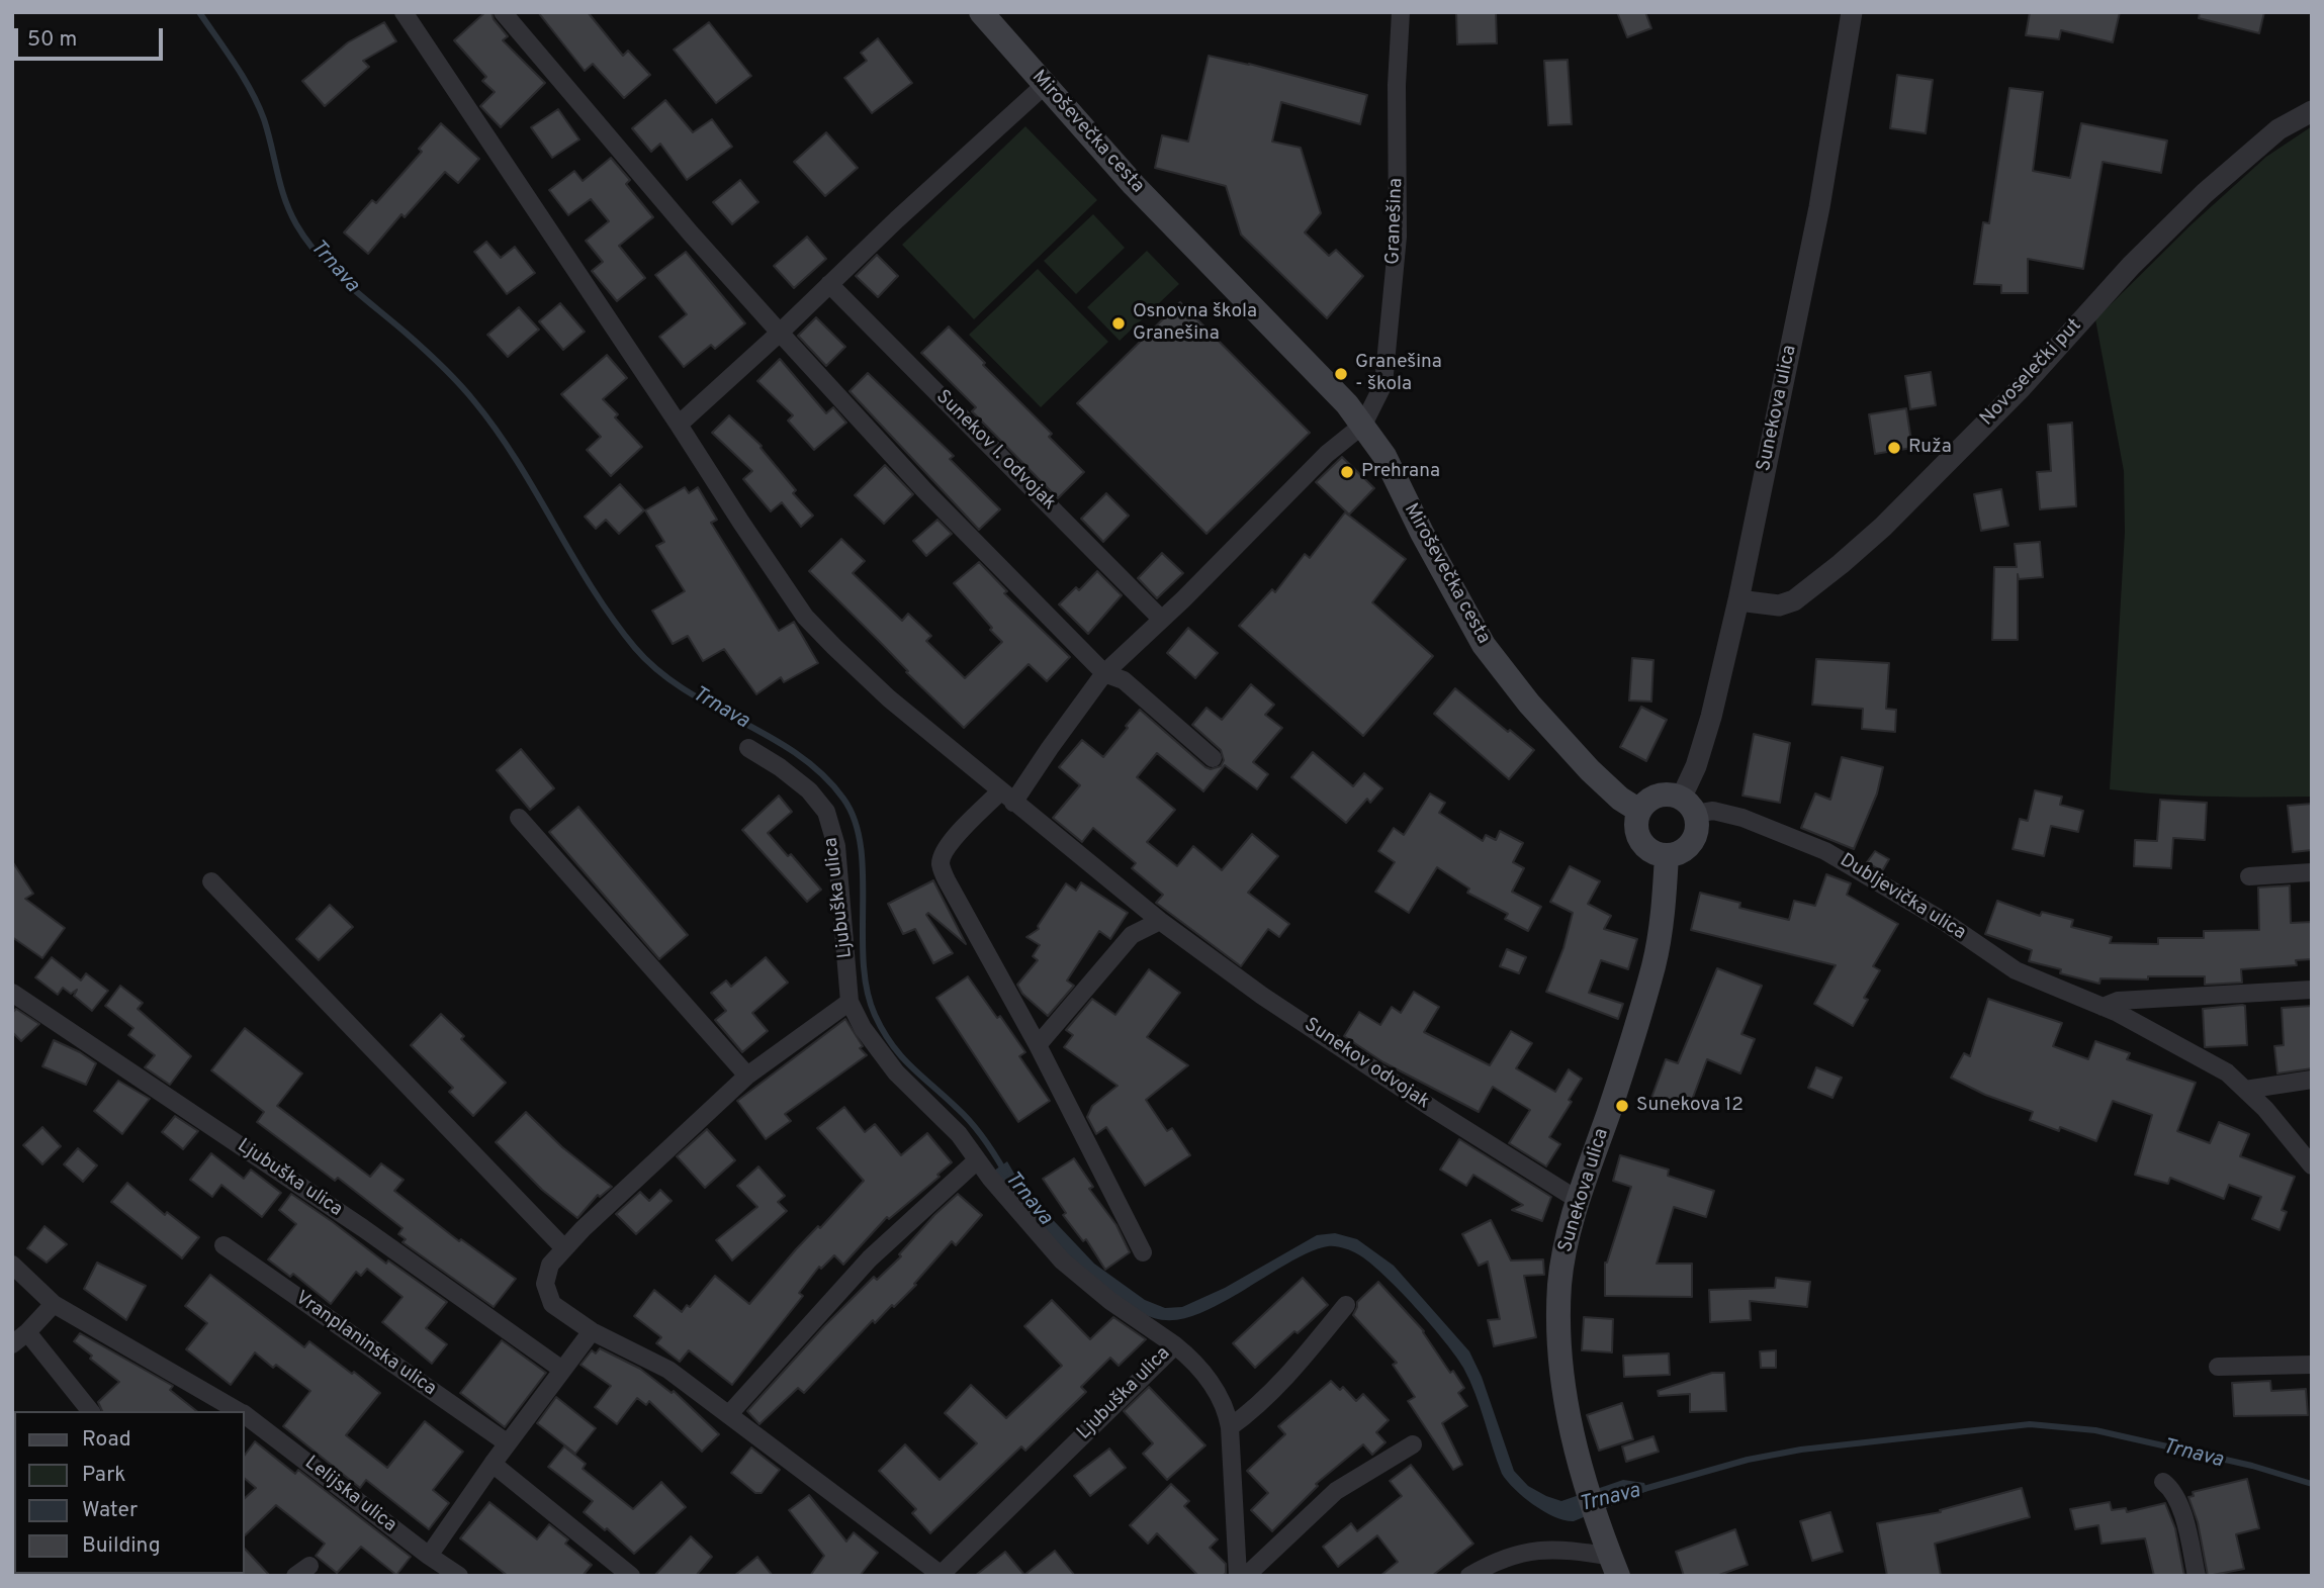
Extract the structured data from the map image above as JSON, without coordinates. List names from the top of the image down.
{
  "streets": {
    "main road": ["Miroševečka cesta", "Sunekova ulica"],
    "street": [
      "Granešina",
      "Novoselečki put",
      "Sunekov I. odvojak",
      "Ljubuška ulica",
      "Dubljevička ulica",
      "Sunekov odvojak",
      "Vranplaninska ulica",
      "Lelijska ulica"
    ]
  },
  "crossings": [
    ["Miroševečka cesta", "Granešina"],
    ["Miroševečka cesta", "Sunekova ulica"],
    ["Miroševečka cesta", "Dubljevička ulica"],
    ["Novoselečki put", "Sunekova ulica"],
    ["Sunekova ulica", "Dubljevička ulica"],
    ["Sunekova ulica", "Sunekov odvojak"]
  ],
  "water": ["Trnava"],
  "places": [
    "Osnovna škola Granešina",
    "Granešina - škola",
    "Ruža",
    "Prehrana",
    "Sunekova 12"
  ],
  "legend": [
    "Road",
    "Park",
    "Water",
    "Building"
  ],
  "scale_bar": "50 m"
}
